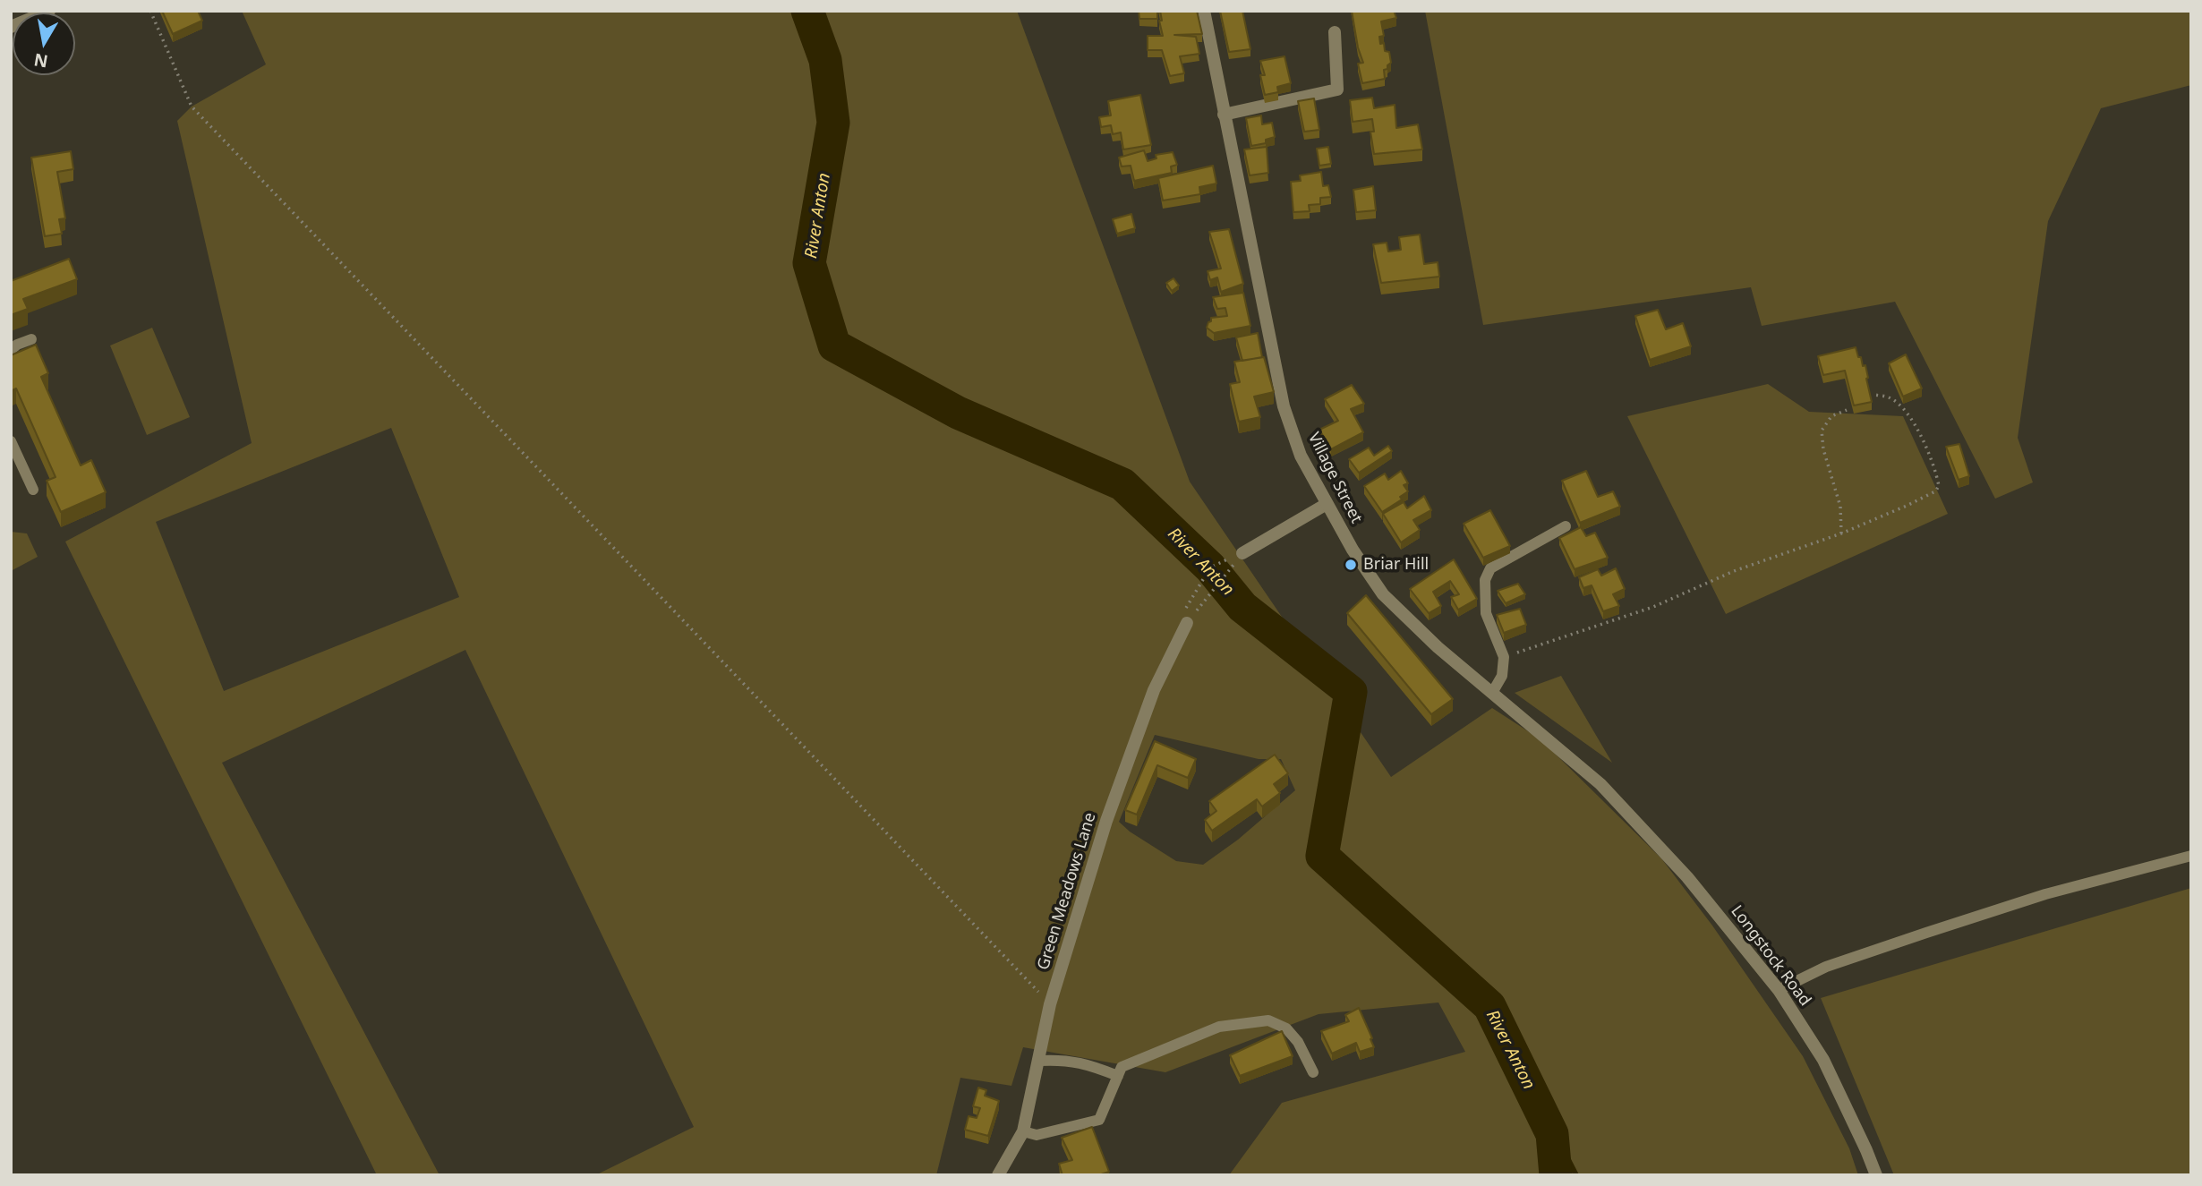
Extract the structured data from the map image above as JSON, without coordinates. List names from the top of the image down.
{
  "streets": {
    "street": ["Village Street", "Green Meadows Lane", "Longstock Road"]
  },
  "crossings": [
    ["Village Street", "Longstock Road"]
  ],
  "water": ["River Anton"],
  "places": ["Briar Hill"],
  "north": "bottom"
}
